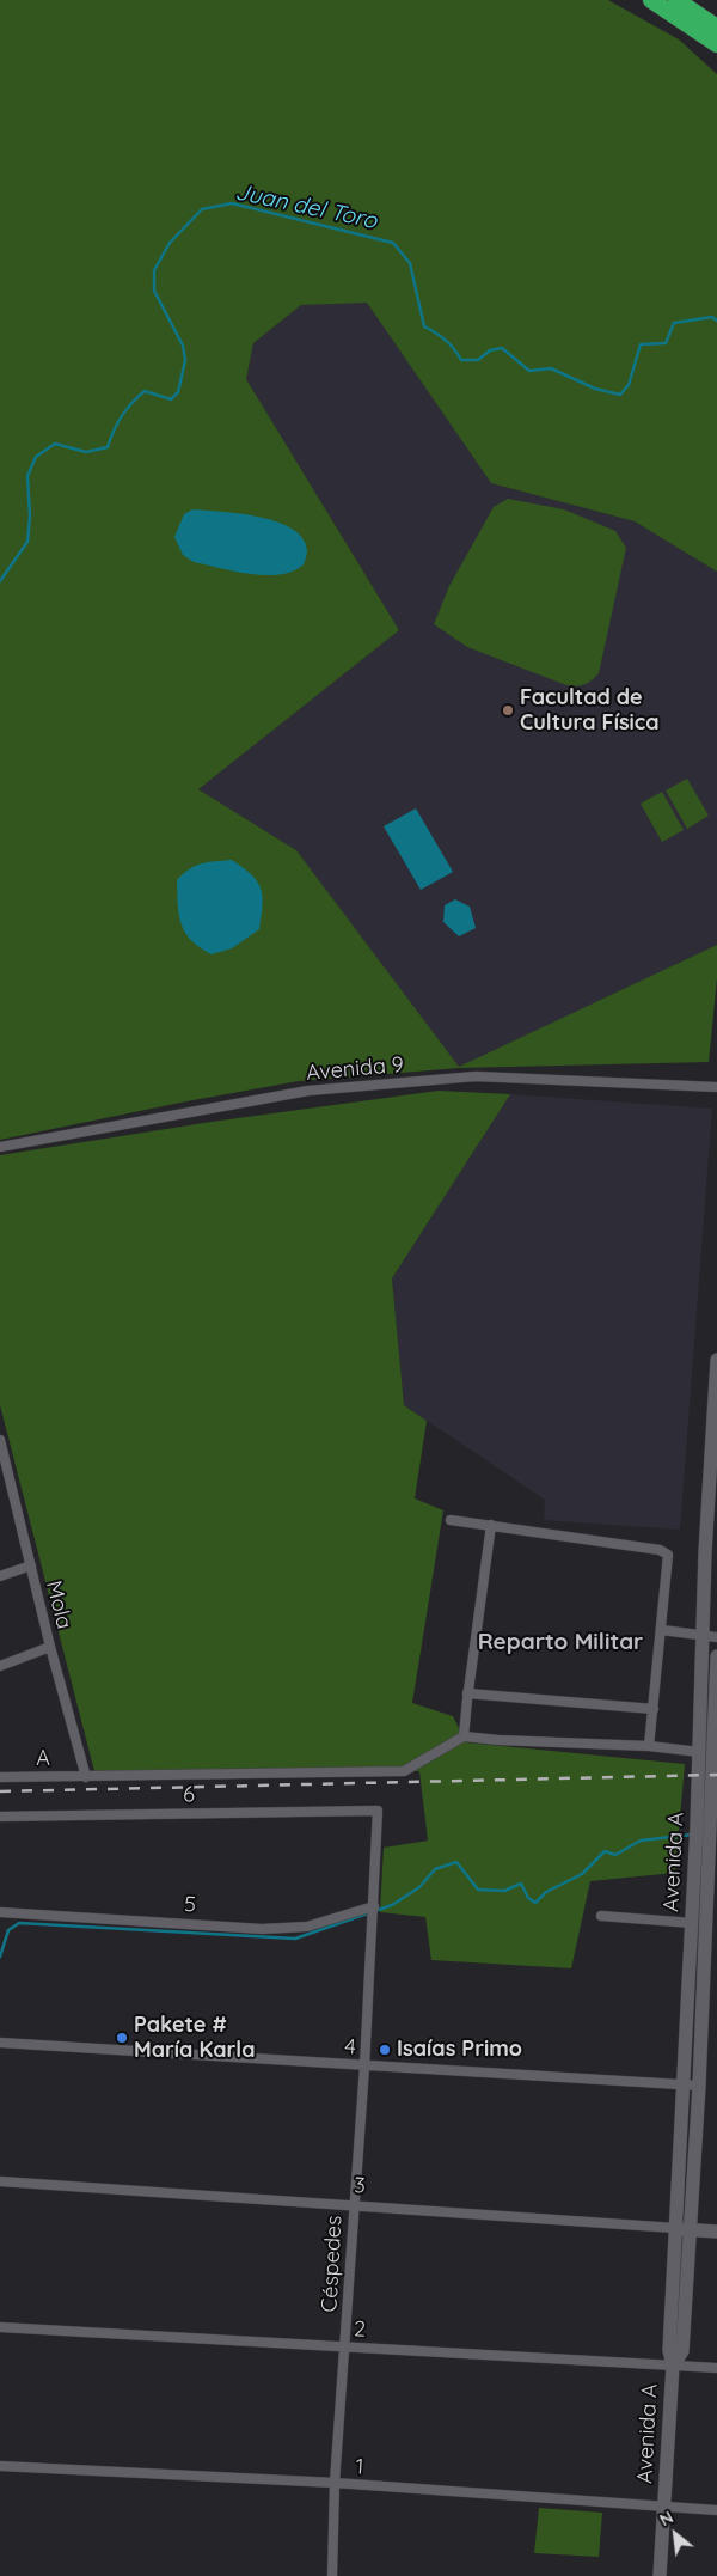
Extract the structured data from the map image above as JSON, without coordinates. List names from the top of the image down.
{
  "streets": {
    "main road": ["Avenida A", "3"],
    "street": [
      "Avenida 9",
      "Mola",
      "A",
      "6",
      "5",
      "4",
      "Céspedes",
      "2",
      "1"
    ]
  },
  "crossings": [
    ["Mola", "A"],
    ["6", "Céspedes"],
    ["Avenida A", "4"],
    ["Avenida A", "3"],
    ["Avenida A", "2"],
    ["Avenida A", "1"],
    ["5", "Céspedes"],
    ["4", "Céspedes"],
    ["3", "Céspedes"],
    ["Céspedes", "2"],
    ["Céspedes", "1"]
  ],
  "districts": ["Reparto Militar"],
  "water": ["Juan del Toro"],
  "places": ["Facultad de Cultura Física", "Pakete # María Karla", "Isaías Primo"],
  "north": "top left"
}
